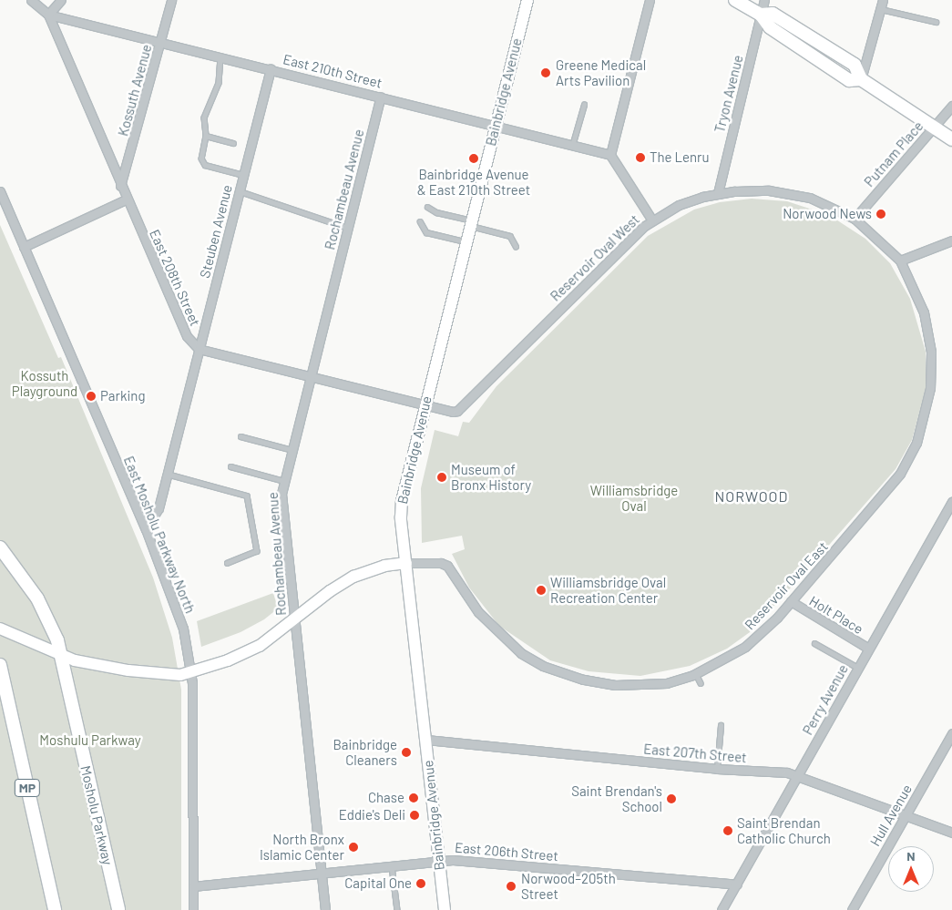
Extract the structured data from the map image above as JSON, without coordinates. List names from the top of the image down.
{
  "streets": {
    "main road": ["Bainbridge Avenue", "MP", "Mosholu Parkway"],
    "street": [
      "East 210th Street",
      "Kossuth Avenue",
      "Tryon Avenue",
      "Putnam Place",
      "Rochambeau Avenue",
      "Steuben Avenue",
      "Reservoir Oval West",
      "East 208th Street",
      "East Mosholu Parkway North",
      "Reservoir Oval East",
      "Holt Place",
      "Perry Avenue",
      "East 207th Street",
      "Hull Avenue",
      "East 206th Street"
    ]
  },
  "crossings": [
    ["East 210th Street", "Kossuth Avenue"],
    ["East 210th Street", "Bainbridge Avenue"],
    ["East 210th Street", "Rochambeau Avenue"],
    ["East 210th Street", "Steuben Avenue"],
    ["East 210th Street", "East 208th Street"],
    ["Kossuth Avenue", "East 208th Street"],
    ["Bainbridge Avenue", "Reservoir Oval West"],
    ["Bainbridge Avenue", "Reservoir Oval East"],
    ["Bainbridge Avenue", "East 207th Street"],
    ["Bainbridge Avenue", "East 206th Street"],
    ["Tryon Avenue", "Reservoir Oval West"],
    ["Putnam Place", "Reservoir Oval West"],
    ["Rochambeau Avenue", "East 206th Street"],
    ["Steuben Avenue", "East 208th Street"],
    ["Steuben Avenue", "East Mosholu Parkway North"],
    ["Reservoir Oval West", "Reservoir Oval East"],
    ["East Mosholu Parkway North", "East 206th Street"],
    ["Reservoir Oval East", "Holt Place"],
    ["Holt Place", "Perry Avenue"],
    ["Perry Avenue", "East 207th Street"],
    ["Perry Avenue", "East 206th Street"],
    ["East 207th Street", "Hull Avenue"]
  ],
  "districts": ["NORWOOD"],
  "parks": ["Kossuth Playground", "Williamsbridge Oval", "Moshulu Parkway"],
  "places": [
    "Greene Medical Arts Pavilion",
    "The Lenru",
    "Bainbridge Avenue & East 210th Street",
    "Norwood News",
    "Parking",
    "Museum of Bronx History",
    "Williamsbridge Oval Recreation Center",
    "Bainbridge Cleaners",
    "Chase",
    "Saint Brendan's School",
    "Eddie's Deli",
    "Saint Brendan Catholic Church",
    "North Bronx Islamic Center",
    "Capital One",
    "Norwood–205th Street"
  ],
  "north": "top"
}
